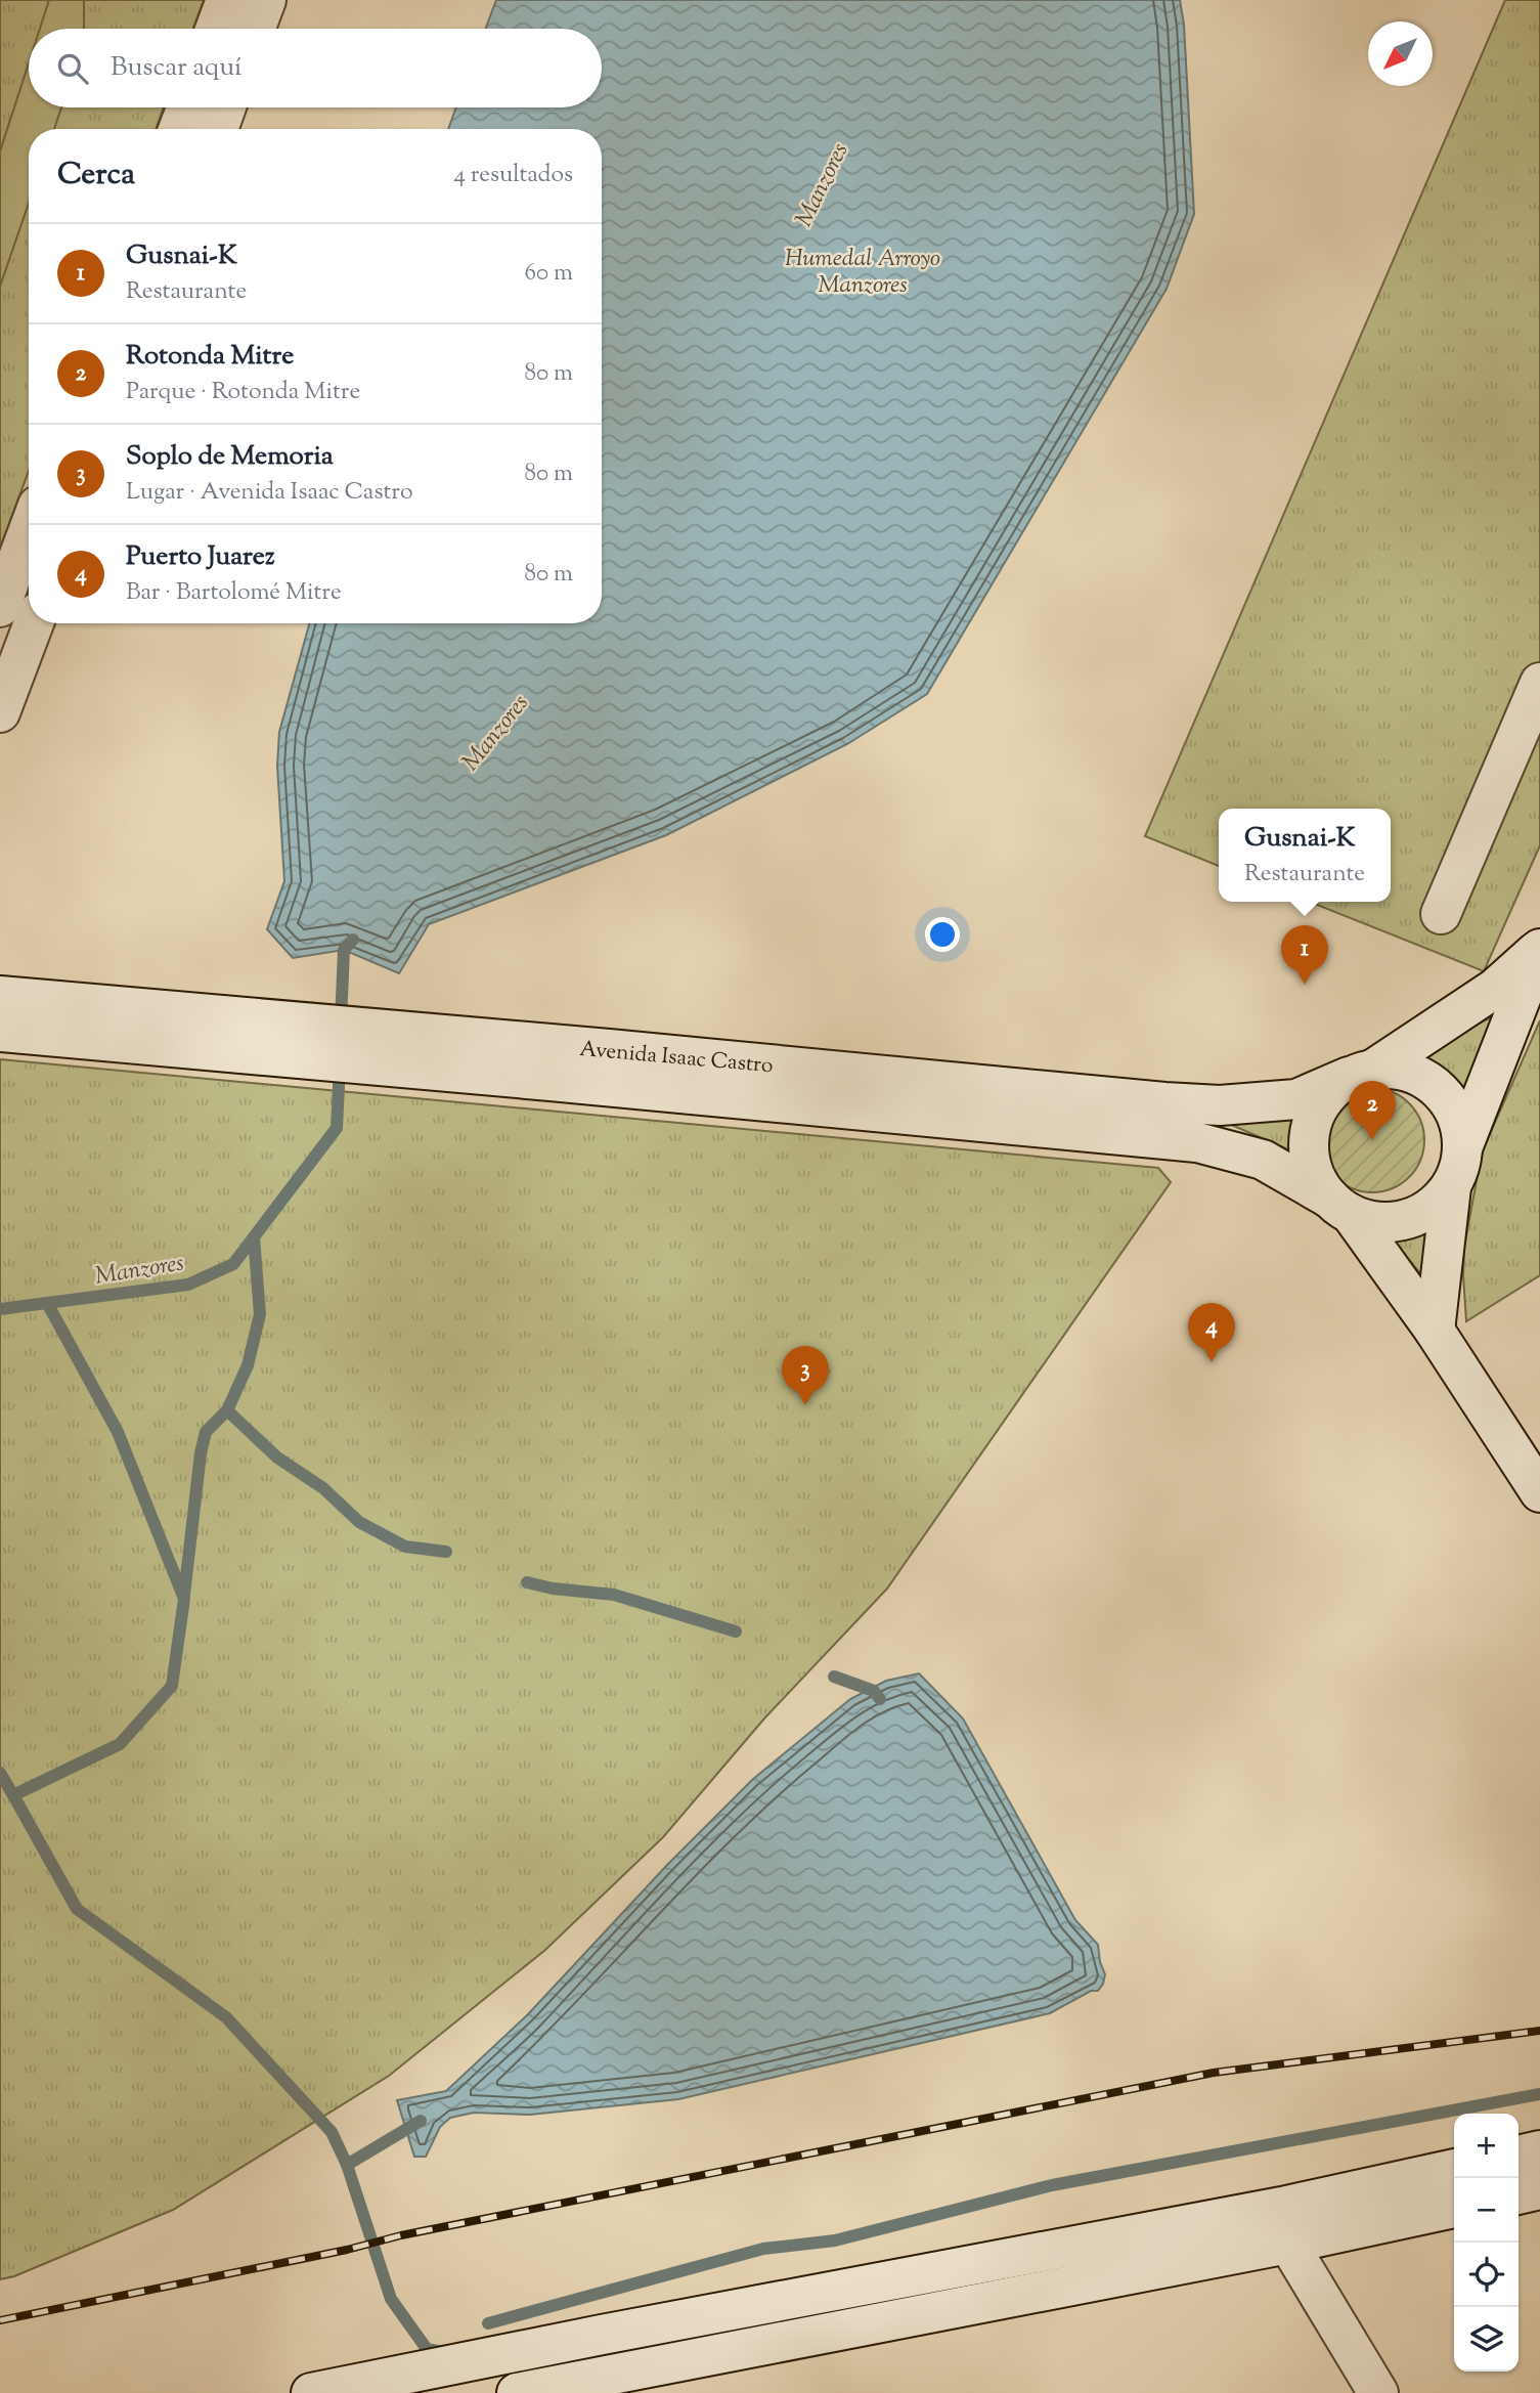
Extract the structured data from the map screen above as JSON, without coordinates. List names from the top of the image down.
{
  "streets": {
    "main road": ["Avenida Isaac Castro"]
  },
  "water": ["Manzores", "Humedal Arroyo Manzores"],
  "north": "bottom left",
  "page": {
    "search": "Buscar aquí",
    "heading": ["Cerca", "4 resultados"],
    "list": [
      {
        "mark": "1",
        "name": "Gusnai-K",
        "note": "Restaurante",
        "value": "60 m"
      },
      {
        "mark": "2",
        "name": "Rotonda Mitre",
        "note": "Parque · Rotonda Mitre",
        "value": "80 m"
      },
      {
        "mark": "3",
        "name": "Soplo de Memoria",
        "note": "Lugar · Avenida Isaac Castro",
        "value": "80 m"
      },
      {
        "mark": "4",
        "name": "Puerto Juarez",
        "note": "Bar · Bartolomé Mitre",
        "value": "80 m"
      }
    ],
    "popup": ["Gusnai-K", "Restaurante"],
    "pins": [
      "1",
      "2",
      "4",
      "3"
    ],
    "map_buttons": ["+", "−"]
  }
}
